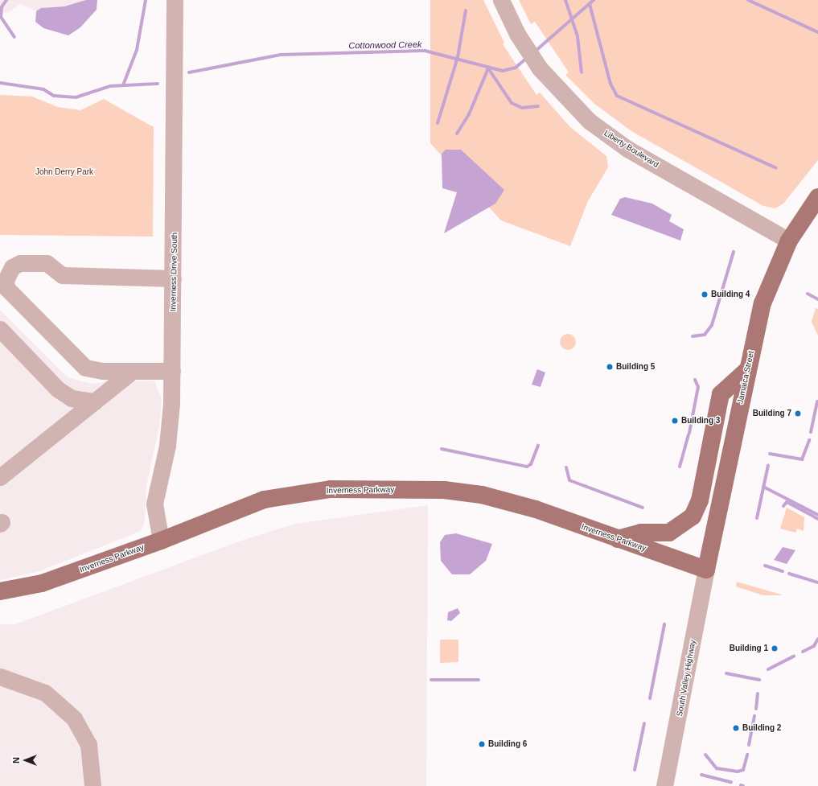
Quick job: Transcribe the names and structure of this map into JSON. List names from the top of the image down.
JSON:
{
  "streets": {
    "main road": ["Jamaica Street", "Inverness Parkway"],
    "street": ["Liberty Boulevard", "Inverness Drive South", "South Valley Highway"]
  },
  "crossings": [
    ["Liberty Boulevard", "Jamaica Street"],
    ["Inverness Drive South", "Inverness Parkway"],
    ["Jamaica Street", "Inverness Parkway"],
    ["Jamaica Street", "South Valley Highway"],
    ["Inverness Parkway", "South Valley Highway"]
  ],
  "water": ["Cottonwood Creek"],
  "parks": ["John Derry Park"],
  "places": [
    "Building 4",
    "Building 5",
    "Building 7",
    "Building 3",
    "Building 1",
    "Building 2",
    "Building 6"
  ],
  "north": "left"
}
